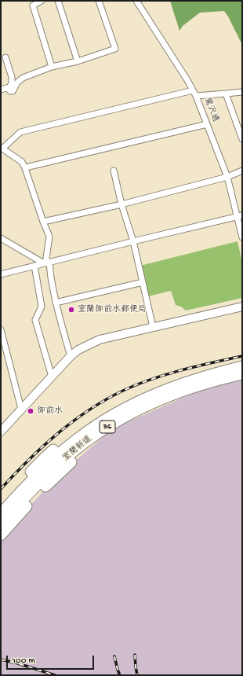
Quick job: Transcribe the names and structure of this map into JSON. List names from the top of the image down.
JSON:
{
  "streets": {
    "highway": ["36", "室蘭新道"],
    "street": ["鶯沢通"]
  },
  "places": ["室蘭御前水郵便局", "御前水"],
  "scale_bar": "100 m"
}
